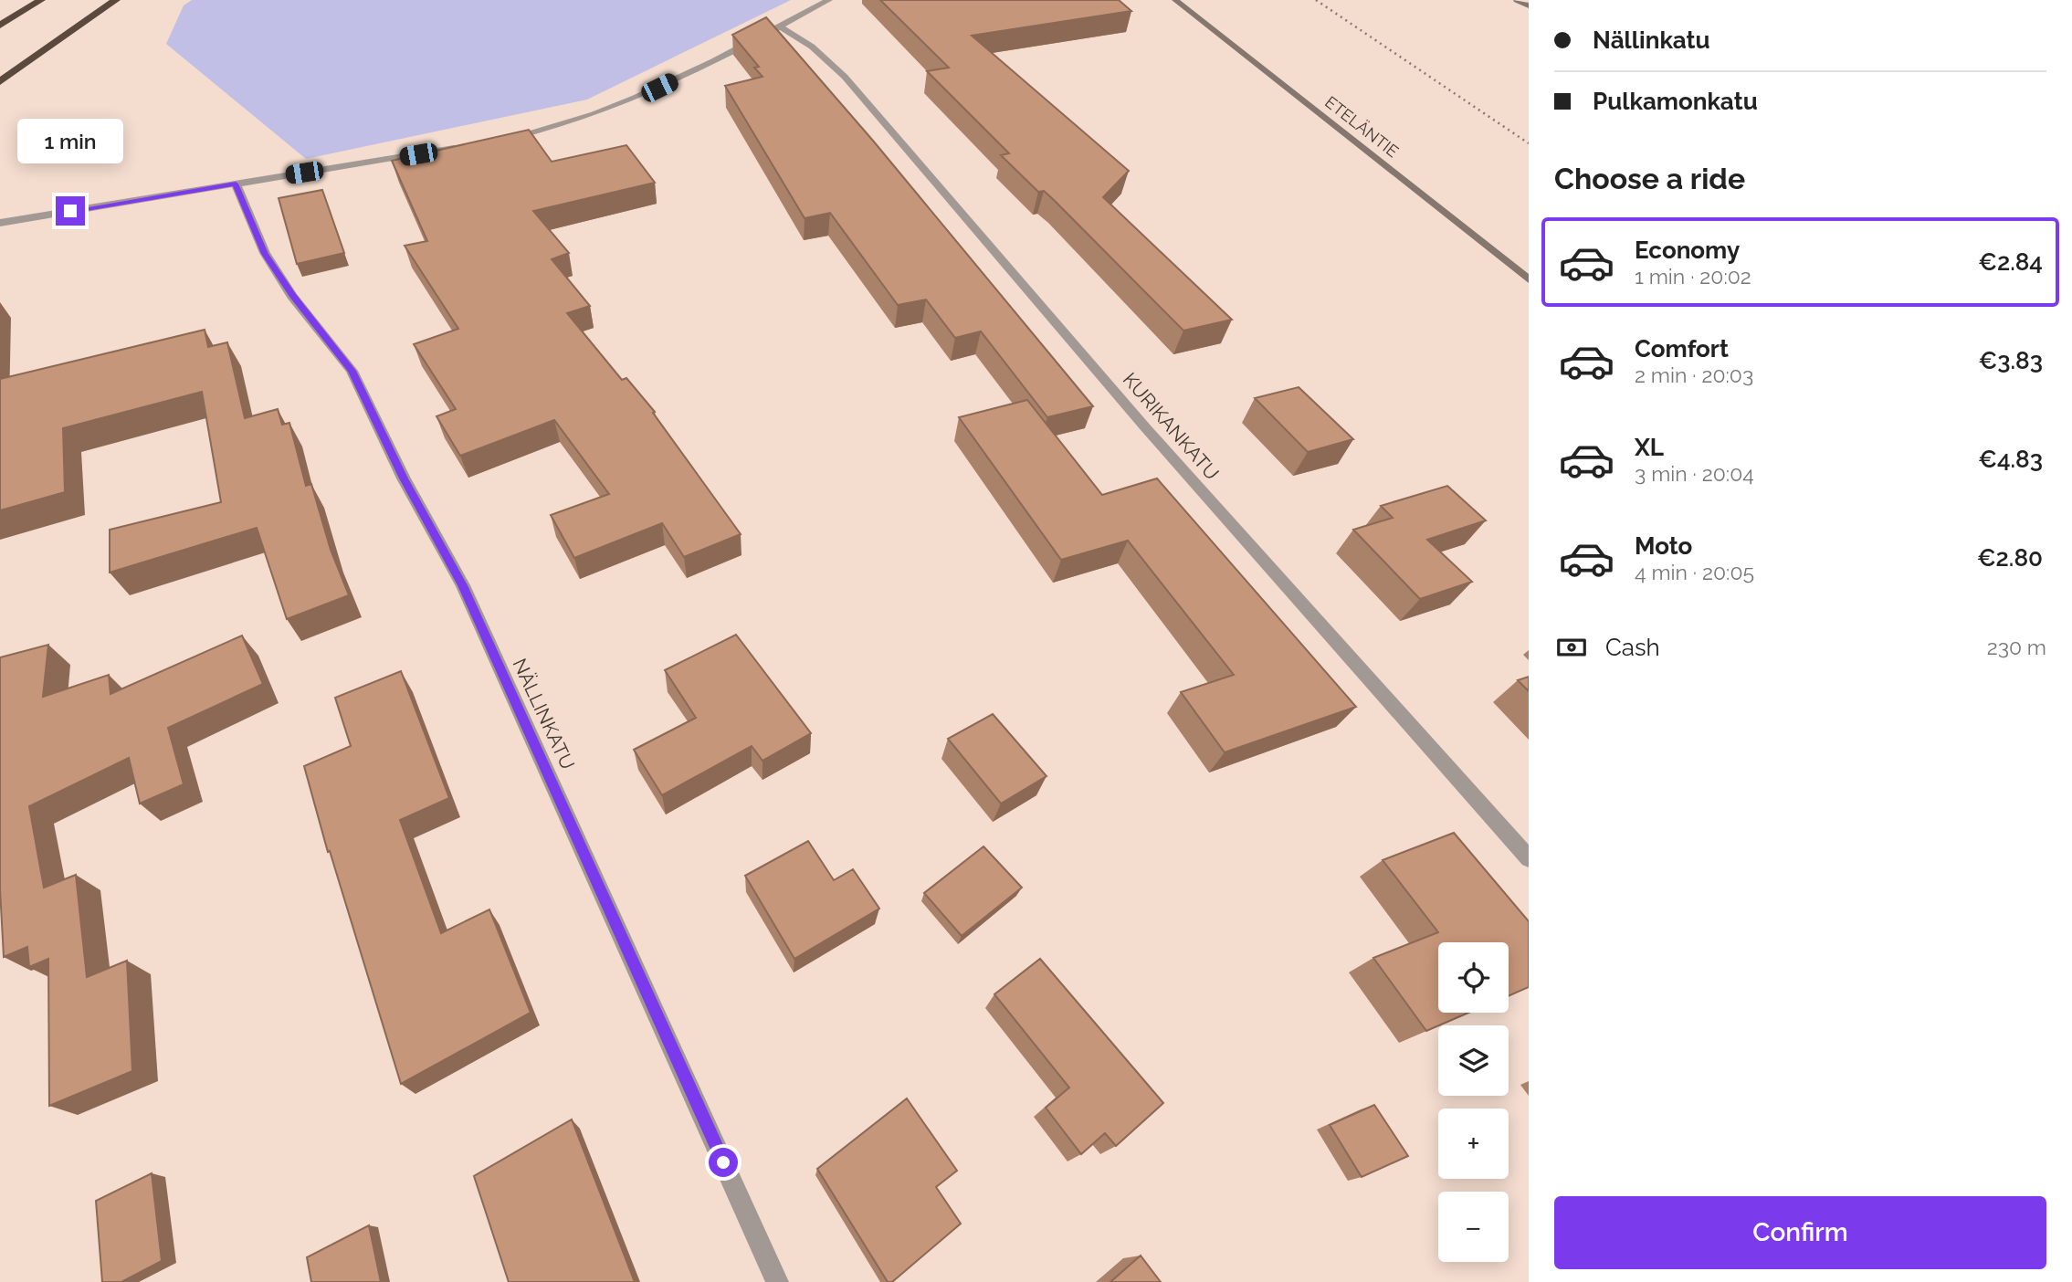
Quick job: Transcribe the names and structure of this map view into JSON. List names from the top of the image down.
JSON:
{
  "streets": {
    "main road": ["ETELÄNTIE"],
    "street": ["KURIKANKATU", "NÄLLINKATU"]
  },
  "page": {
    "banner": ["Nällinkatu", "Pulkamonkatu"],
    "bubble": "1 min",
    "heading": "Choose a ride",
    "list": [
      {
        "name": "Economy",
        "note": "1 min · 20:02",
        "value": "€2.84"
      },
      {
        "name": "Comfort",
        "note": "2 min · 20:03",
        "value": "€3.83"
      },
      {
        "name": "XL",
        "note": "3 min · 20:04",
        "value": "€4.83"
      },
      {
        "name": "Moto",
        "note": "4 min · 20:05",
        "value": "€2.80"
      }
    ],
    "pay": ["Cash", "230 m"],
    "map_buttons": ["+", "−"],
    "buttons": "Confirm"
  }
}
